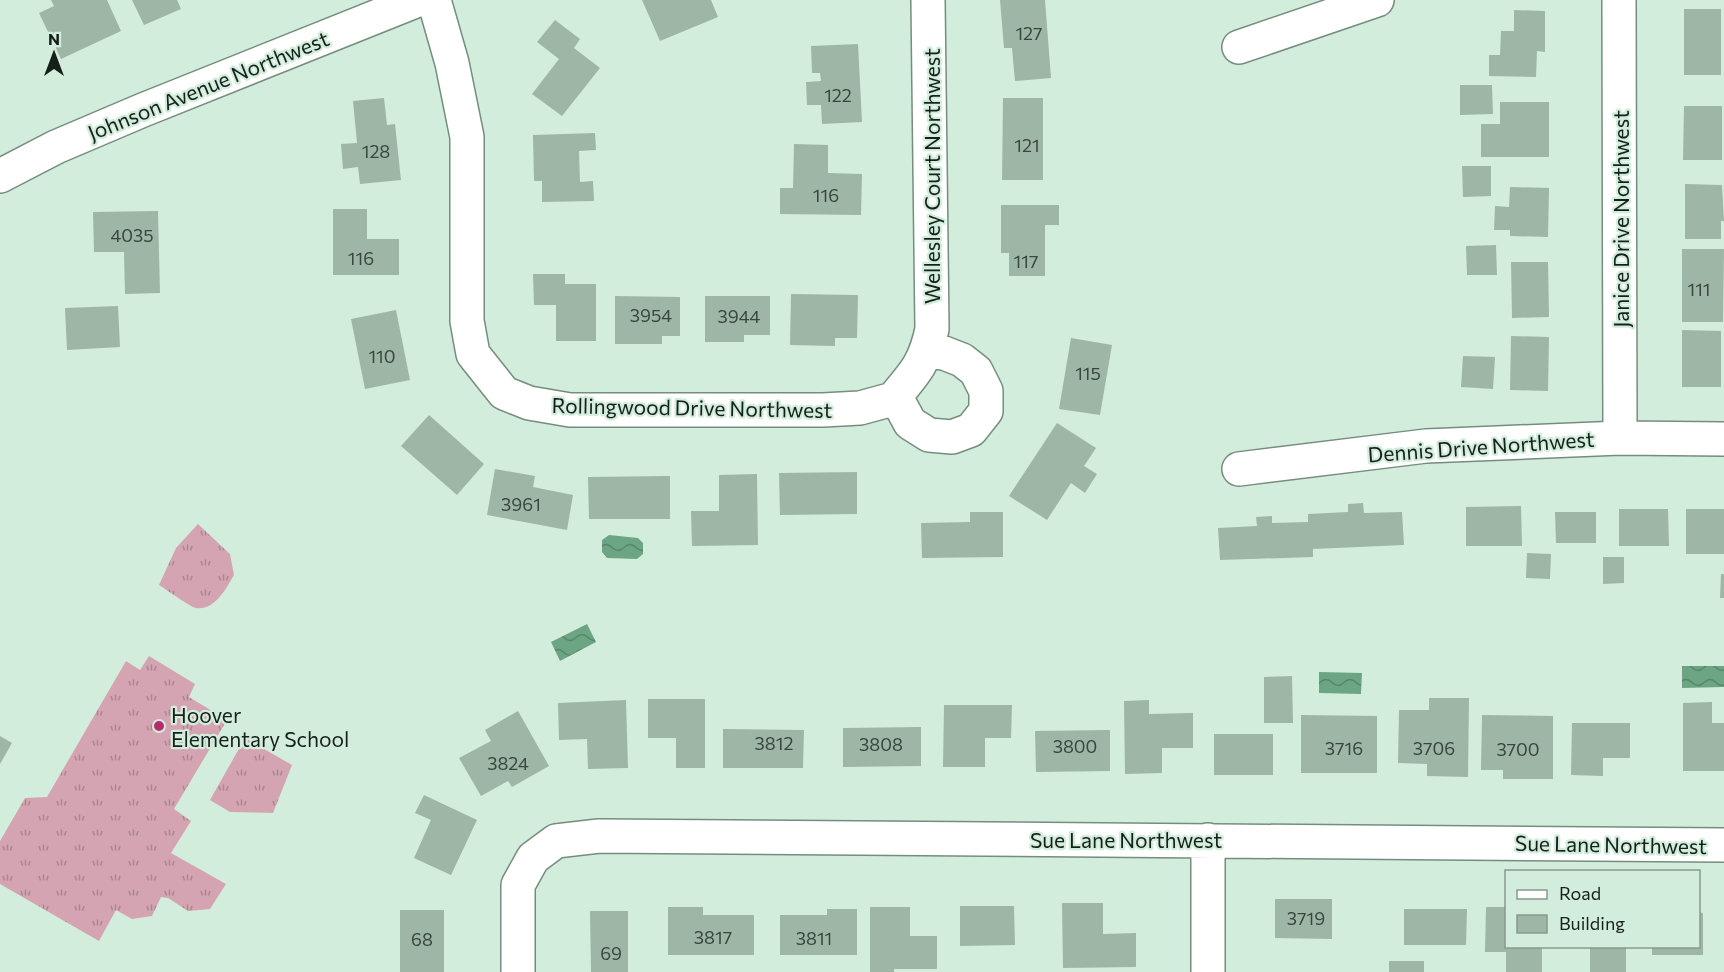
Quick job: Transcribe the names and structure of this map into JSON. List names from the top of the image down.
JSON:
{
  "streets": {
    "street": [
      "Johnson Avenue Northwest",
      "Wellesley Court Northwest",
      "Janice Drive Northwest",
      "Rollingwood Drive Northwest",
      "Dennis Drive Northwest",
      "Sue Lane Northwest"
    ]
  },
  "crossings": [
    ["Wellesley Court Northwest", "Rollingwood Drive Northwest"],
    ["Janice Drive Northwest", "Dennis Drive Northwest"]
  ],
  "places": ["Hoover Elementary School"],
  "house_numbers": [
    "127",
    "122",
    "121",
    "128",
    "116",
    "4035",
    "116",
    "117",
    "111",
    "3954",
    "3944",
    "110",
    "115",
    "3961",
    "3812",
    "3808",
    "3800",
    "3716",
    "3706",
    "3700",
    "3824",
    "3719",
    "3817",
    "3811",
    "68",
    "69"
  ],
  "legend": ["Road", "Building"],
  "north": "top"
}
